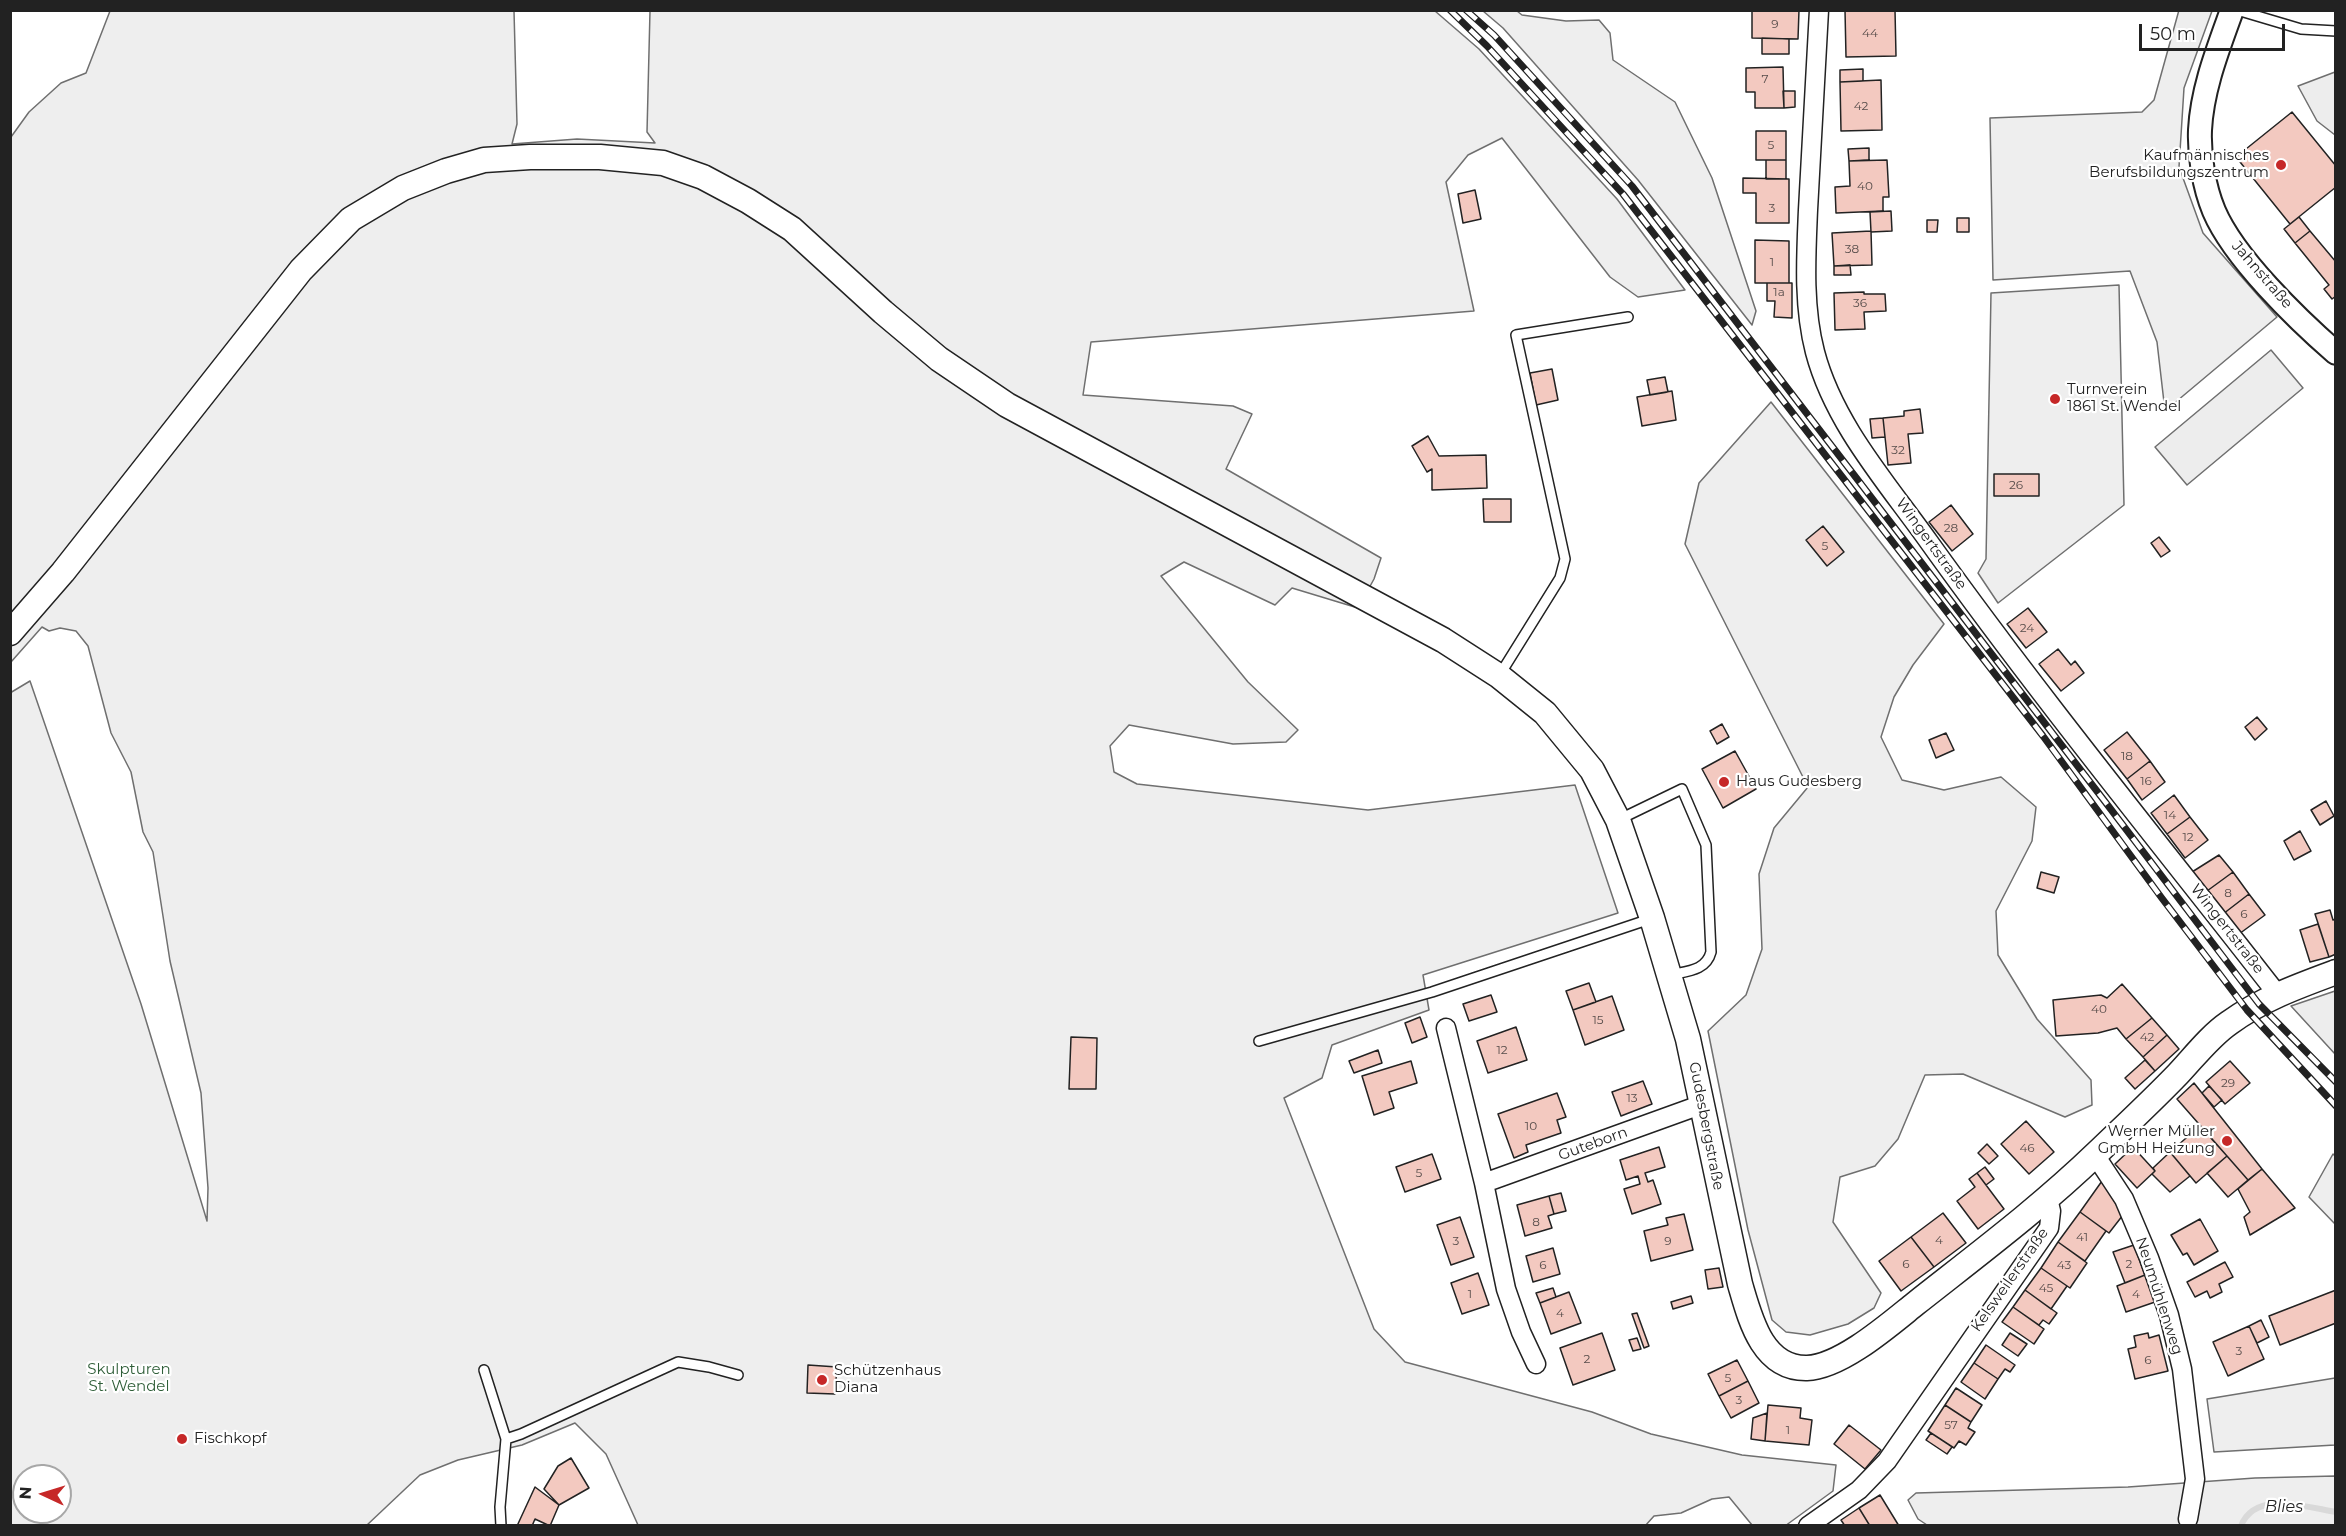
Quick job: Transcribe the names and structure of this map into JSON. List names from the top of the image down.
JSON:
{
  "streets": {
    "main road": ["Gudesbergstraße"],
    "street": [
      "Jahnstraße",
      "Wingertstraße",
      "Guteborn",
      "Kelsweilerstraße",
      "Neumühlenweg"
    ]
  },
  "crossings": [
    ["Gudesbergstraße", "Guteborn"],
    ["Gudesbergstraße", "Kelsweilerstraße"]
  ],
  "water": ["Blies"],
  "parks": ["Skulpturen St. Wendel"],
  "places": [
    "Kaufmännisches Berufsbildungszentrum",
    "Turnverein 1861 St. Wendel",
    "Haus Gudesberg",
    "Werner Müller GmbH Heizung",
    "Schützenhaus Diana",
    "Fischkopf"
  ],
  "house_numbers": [
    "9",
    "44",
    "7",
    "42",
    "5",
    "40",
    "3",
    "38",
    "1",
    "1a",
    "36",
    "32",
    "26",
    "28",
    "5",
    "24",
    "18",
    "16",
    "14",
    "12",
    "8",
    "6",
    "40",
    "15",
    "42",
    "12",
    "29",
    "13",
    "10",
    "46",
    "5",
    "8",
    "41",
    "4",
    "3",
    "9",
    "6",
    "2",
    "6",
    "43",
    "45",
    "1",
    "4",
    "4",
    "3",
    "2",
    "6",
    "5",
    "3",
    "57",
    "1"
  ],
  "scale_bar": "50 m",
  "north": "left"
}
